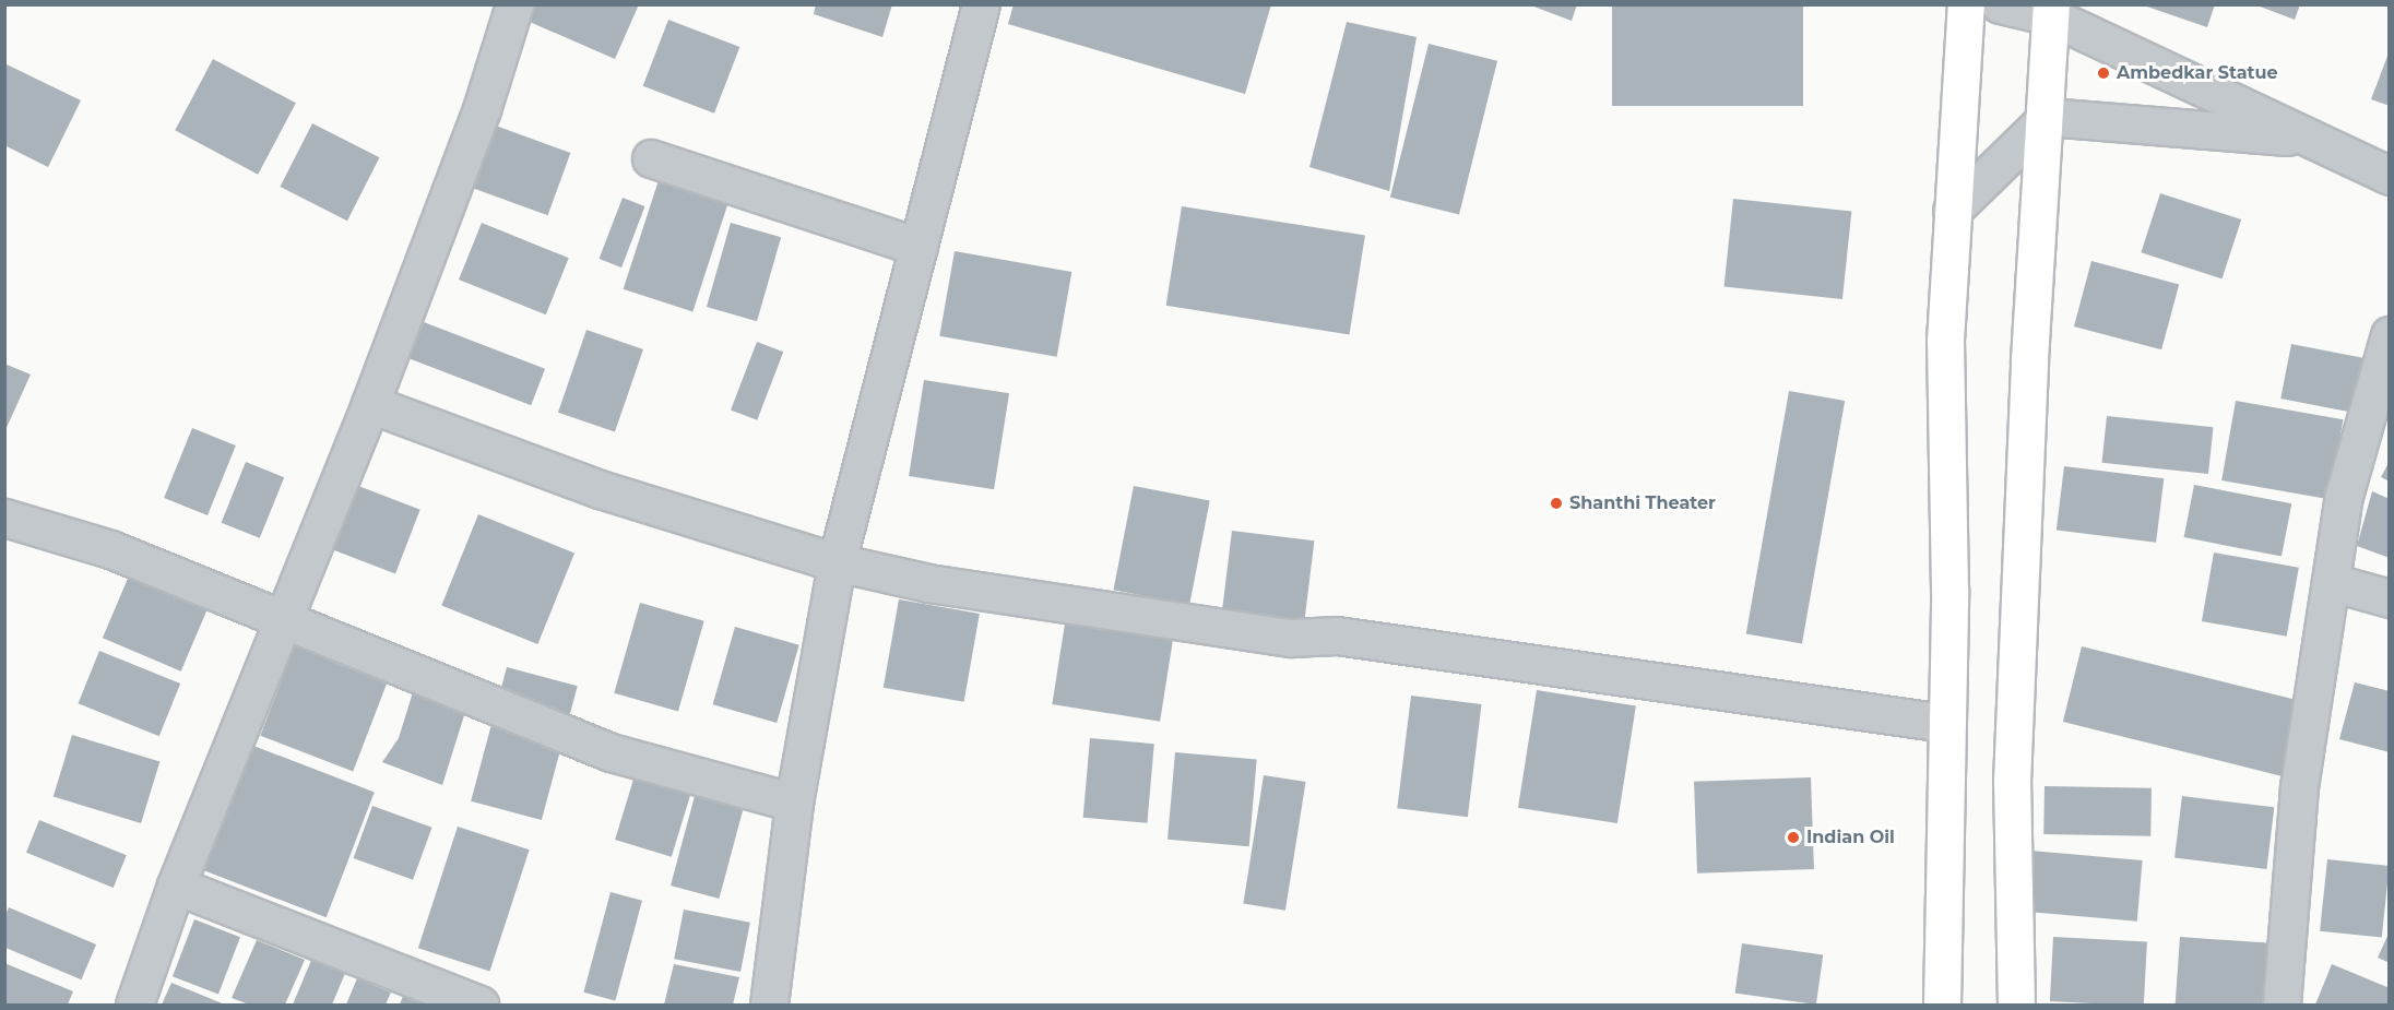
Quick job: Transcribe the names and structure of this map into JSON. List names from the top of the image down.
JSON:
{
  "places": ["Ambedkar Statue", "Shanthi Theater", "Indian Oil"]
}
